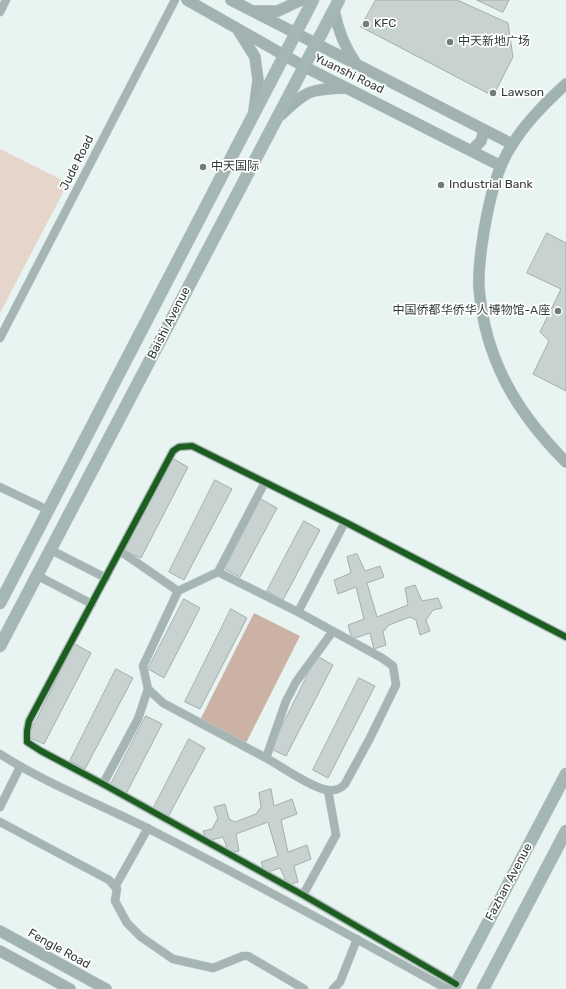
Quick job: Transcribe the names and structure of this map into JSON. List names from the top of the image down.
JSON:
{
  "streets": {
    "main road": [
      "Yuanshi Road",
      "Baishi Avenue",
      "Fazhan Avenue",
      "Fengle Road"
    ],
    "street": ["Jude Road"]
  },
  "crossings": [
    ["Yuanshi Road", "Baishi Avenue"]
  ],
  "places": [
    "KFC",
    "中天新地广场",
    "Lawson",
    "中天国际",
    "Industrial Bank",
    "中国侨都华侨华人博物馆-A座"
  ]
}
